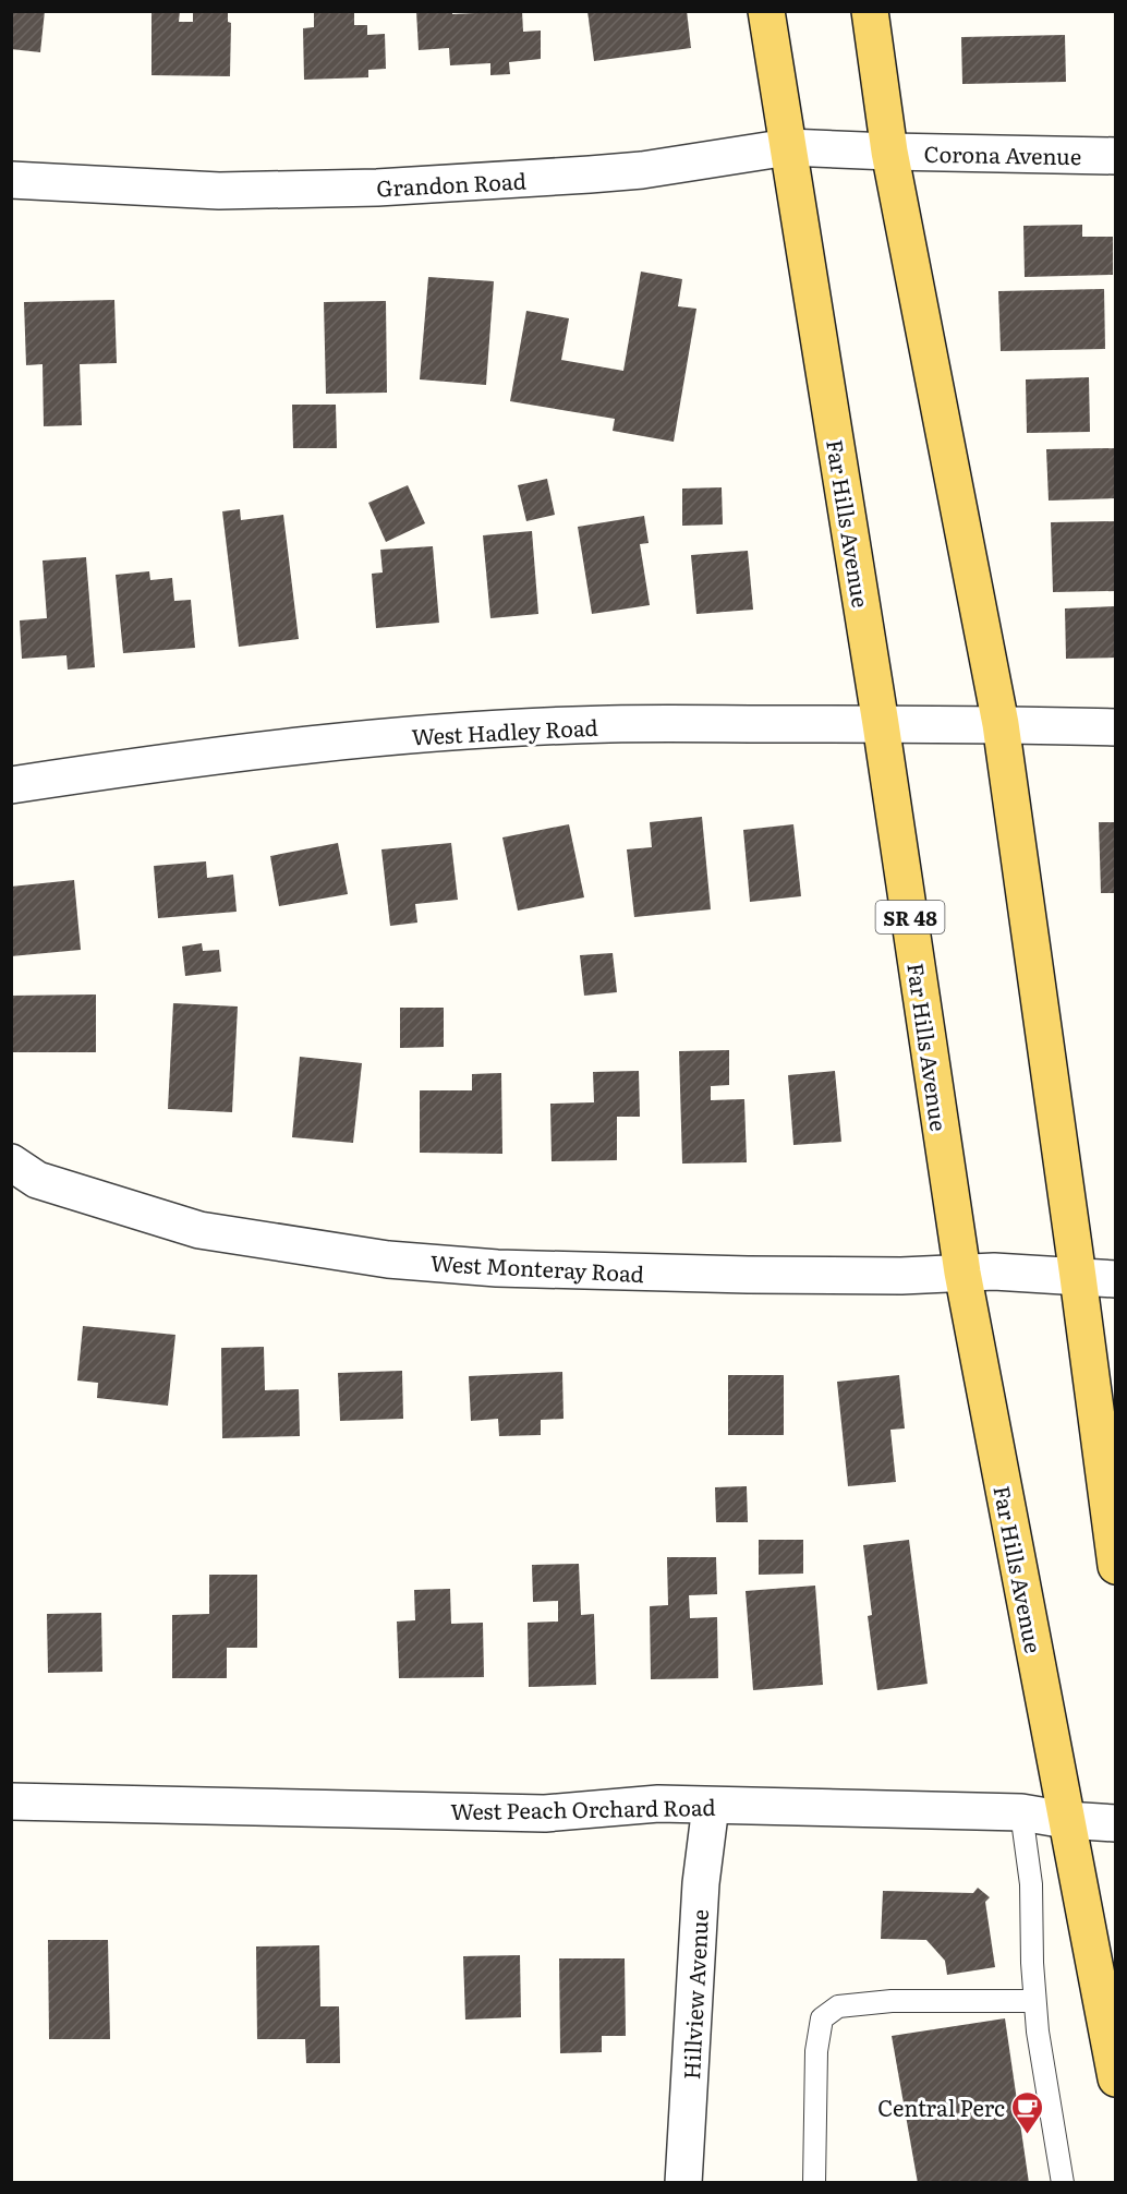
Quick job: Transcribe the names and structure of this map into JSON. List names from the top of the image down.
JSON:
{
  "streets": {
    "main road": ["Far Hills Avenue", "SR 48"],
    "street": [
      "Corona Avenue",
      "Grandon Road",
      "West Hadley Road",
      "West Monteray Road",
      "West Peach Orchard Road",
      "Hillview Avenue"
    ]
  },
  "crossings": [
    ["Corona Avenue", "Grandon Road"],
    ["Grandon Road", "Far Hills Avenue"],
    ["Far Hills Avenue", "West Hadley Road"],
    ["Far Hills Avenue", "West Monteray Road"],
    ["Far Hills Avenue", "West Peach Orchard Road"],
    ["West Peach Orchard Road", "Hillview Avenue"]
  ],
  "places": {
    "cafe": ["Central Perc"]
  }
}
